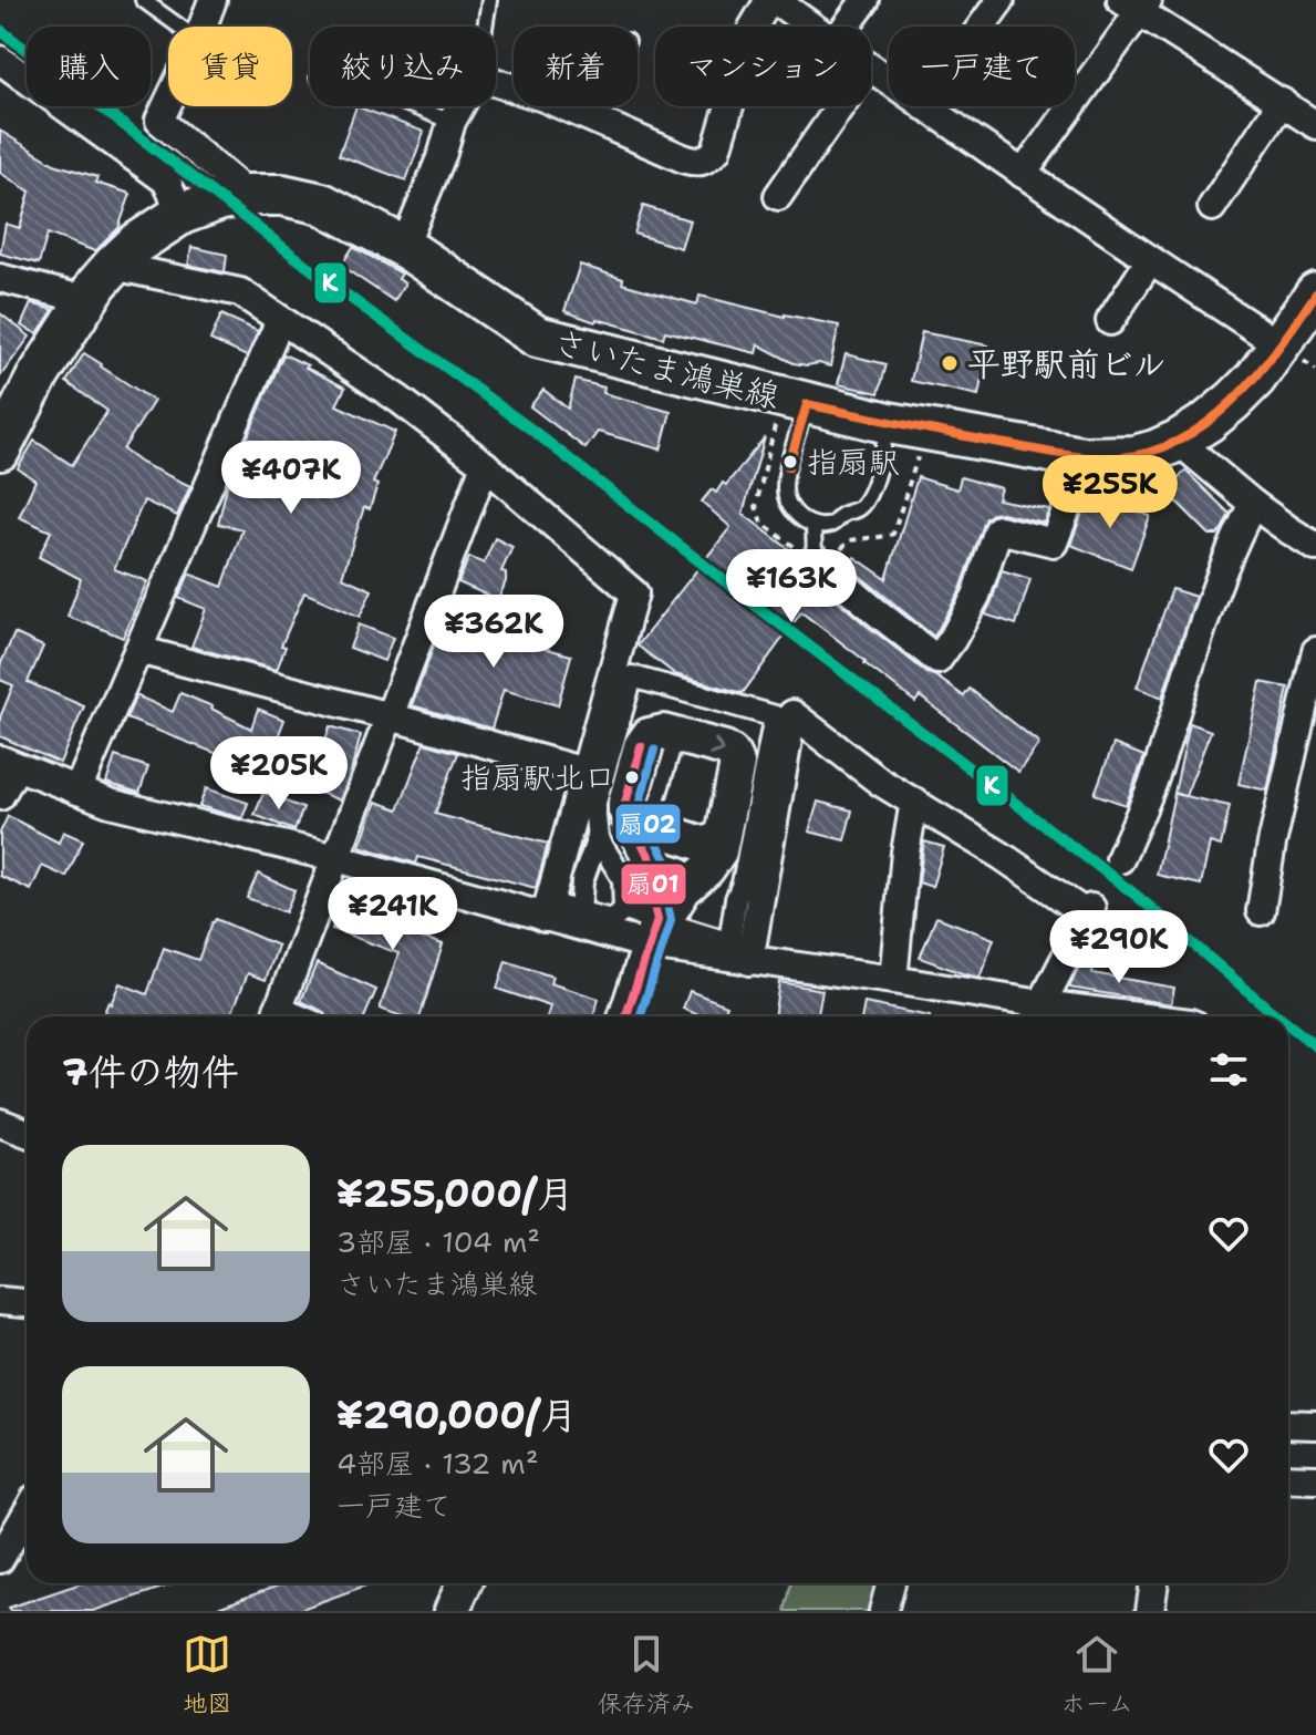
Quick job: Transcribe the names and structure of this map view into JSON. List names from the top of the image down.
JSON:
{
  "streets": {
    "main road": ["さいたま鴻巣線"]
  },
  "places": ["平野駅前ビル", "指扇駅", "指扇駅北口"],
  "lines": ["transit line K", "transit line 扇01", "transit line 扇02"],
  "page": {
    "chip": [
      "購入",
      "賃貸",
      "絞り込み",
      "新着",
      "マンション",
      "一戸建て"
    ],
    "price": [
      "¥407K",
      "¥255K",
      "¥163K",
      "¥362K",
      "¥205K",
      "¥241K",
      "¥290K"
    ],
    "heading": "7件の物件",
    "list": [
      {
        "name": "¥255,000/月",
        "note": "3部屋 · 104 m² · さいたま鴻巣線"
      },
      {
        "name": "¥290,000/月",
        "note": "4部屋 · 132 m² · 一戸建て"
      }
    ],
    "tabs": ["地図", "保存済み", "ホーム"]
  }
}
